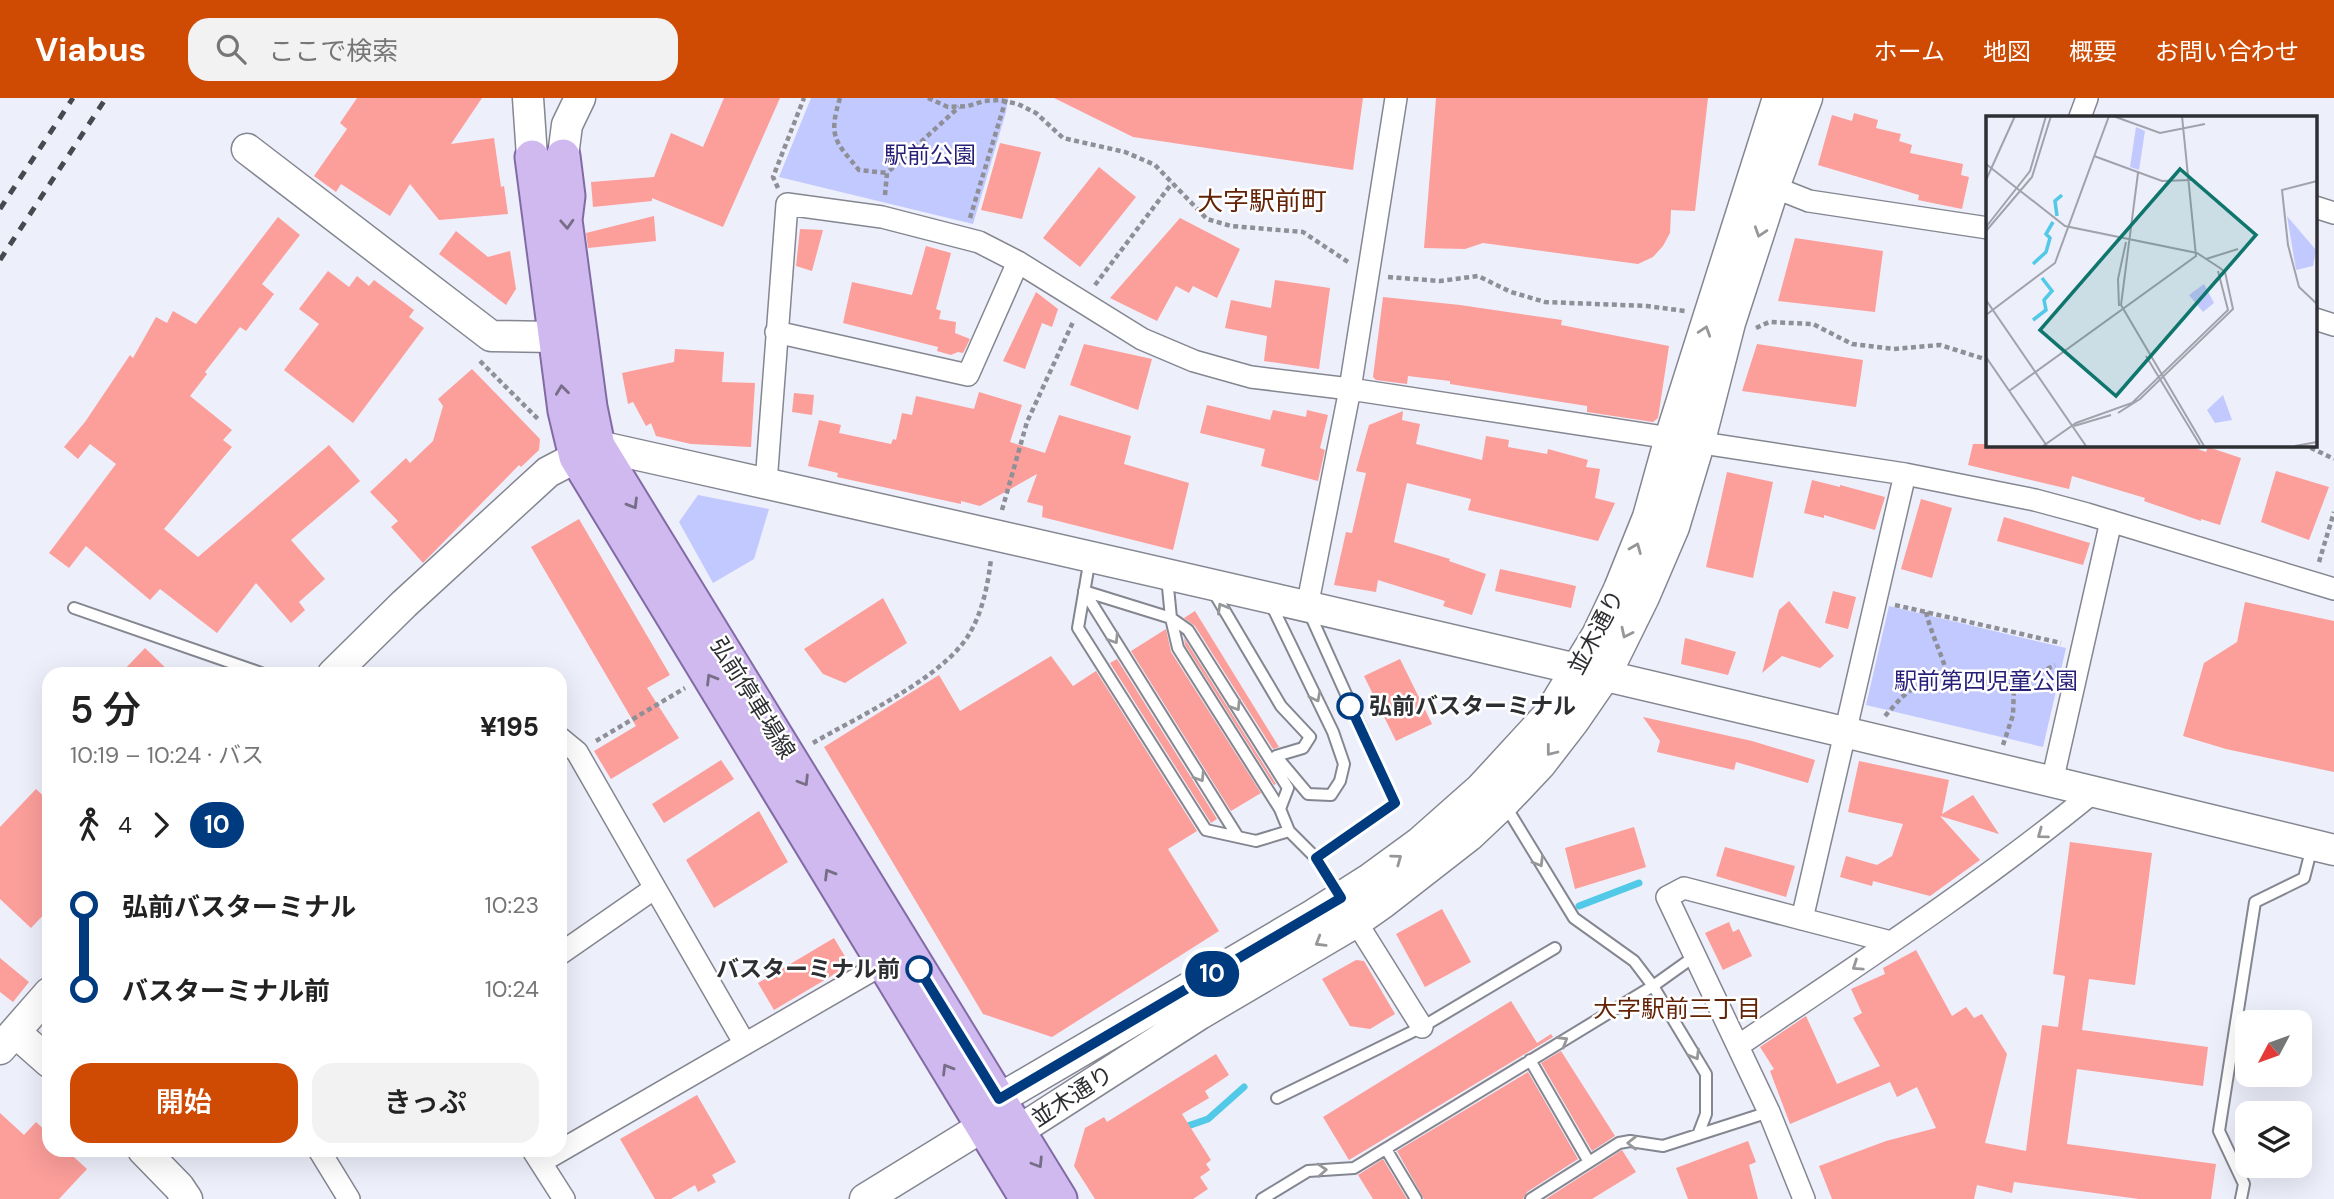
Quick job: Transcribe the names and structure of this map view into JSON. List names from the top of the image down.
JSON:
{
  "streets": {
    "main road": ["弘前停車場線"],
    "street": ["並木通り"]
  },
  "crossings": [
    ["並木通り", "弘前停車場線"]
  ],
  "districts": ["大字駅前町", "大字駅前三丁目"],
  "parks": ["駅前公園", "駅前第四児童公園"],
  "places": ["弘前バスターミナル", "バスターミナル前"],
  "lines": ["bus line 10"],
  "north": "bottom left",
  "page": {
    "header": "Viabus",
    "search": "ここで検索",
    "nav": [
      "ホーム",
      "地図",
      "概要",
      "お問い合わせ"
    ],
    "on_map": "10",
    "heading": ["5 分", "10:19 – 10:24 · バス", "¥195"],
    "legs": ["4", "10"],
    "list": [
      {
        "name": "弘前バスターミナル",
        "value": "10:23"
      },
      {
        "name": "バスターミナル前",
        "value": "10:24"
      }
    ],
    "buttons": ["開始", "きっぷ"]
  }
}
